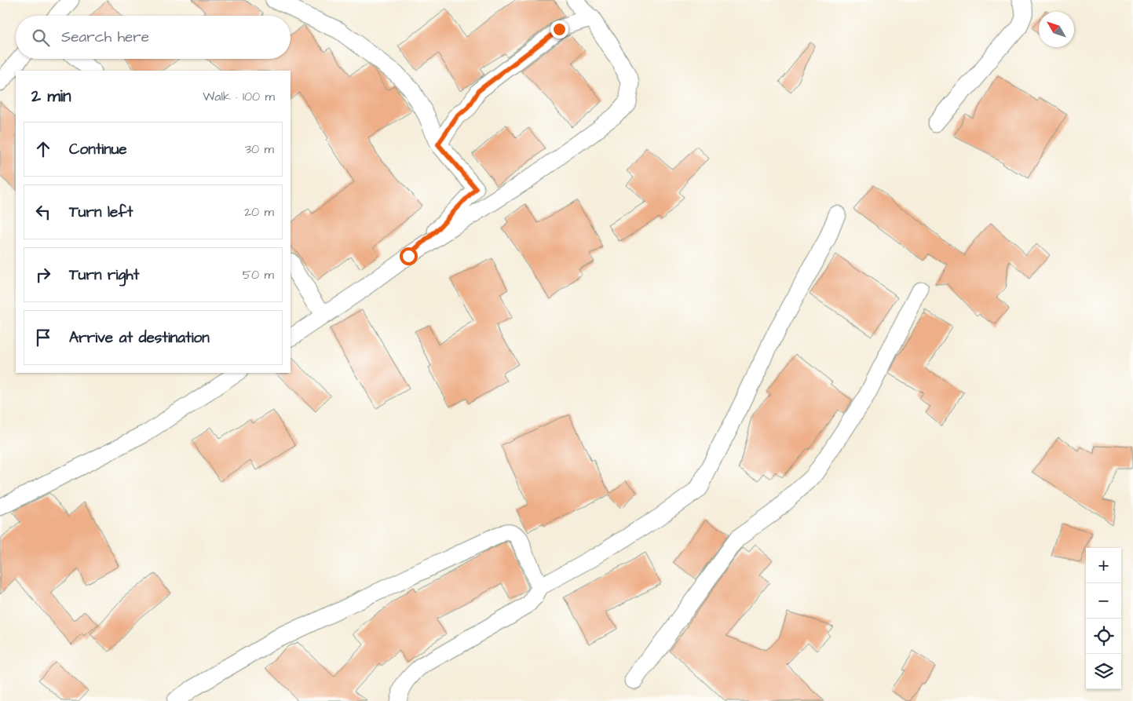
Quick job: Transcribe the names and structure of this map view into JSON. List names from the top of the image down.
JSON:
{
  "north": "top left",
  "page": {
    "search": "Search here",
    "heading": ["2 min", "Walk · 100 m"],
    "list": [
      ["Continue", "30 m"],
      ["Turn left", "20 m"],
      ["Turn right", "50 m"],
      "Arrive at destination"
    ],
    "map_buttons": ["+", "−"]
  }
}
